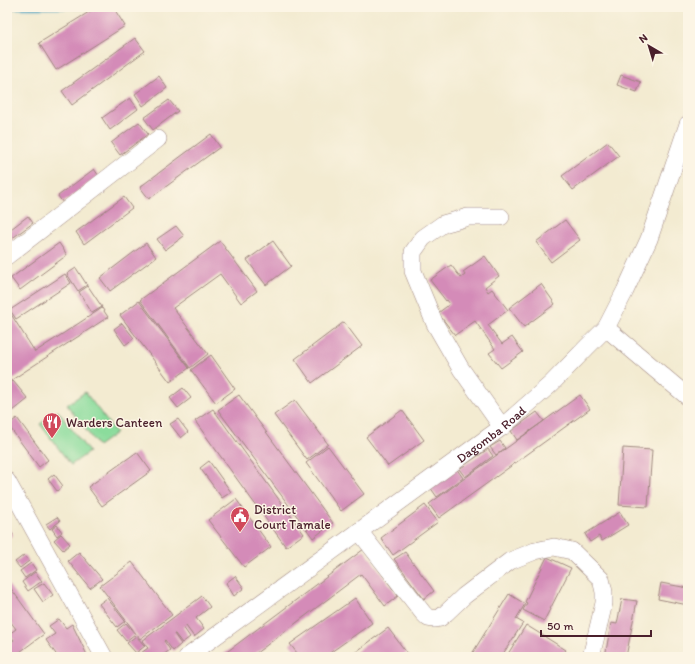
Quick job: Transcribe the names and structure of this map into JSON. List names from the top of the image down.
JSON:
{
  "streets": {
    "street": ["Dagomba Road"]
  },
  "places": {
    "restaurant": ["Warders Canteen"],
    "public building": ["District Court Tamale"]
  },
  "scale_bar": "50 m",
  "north": "top left"
}
